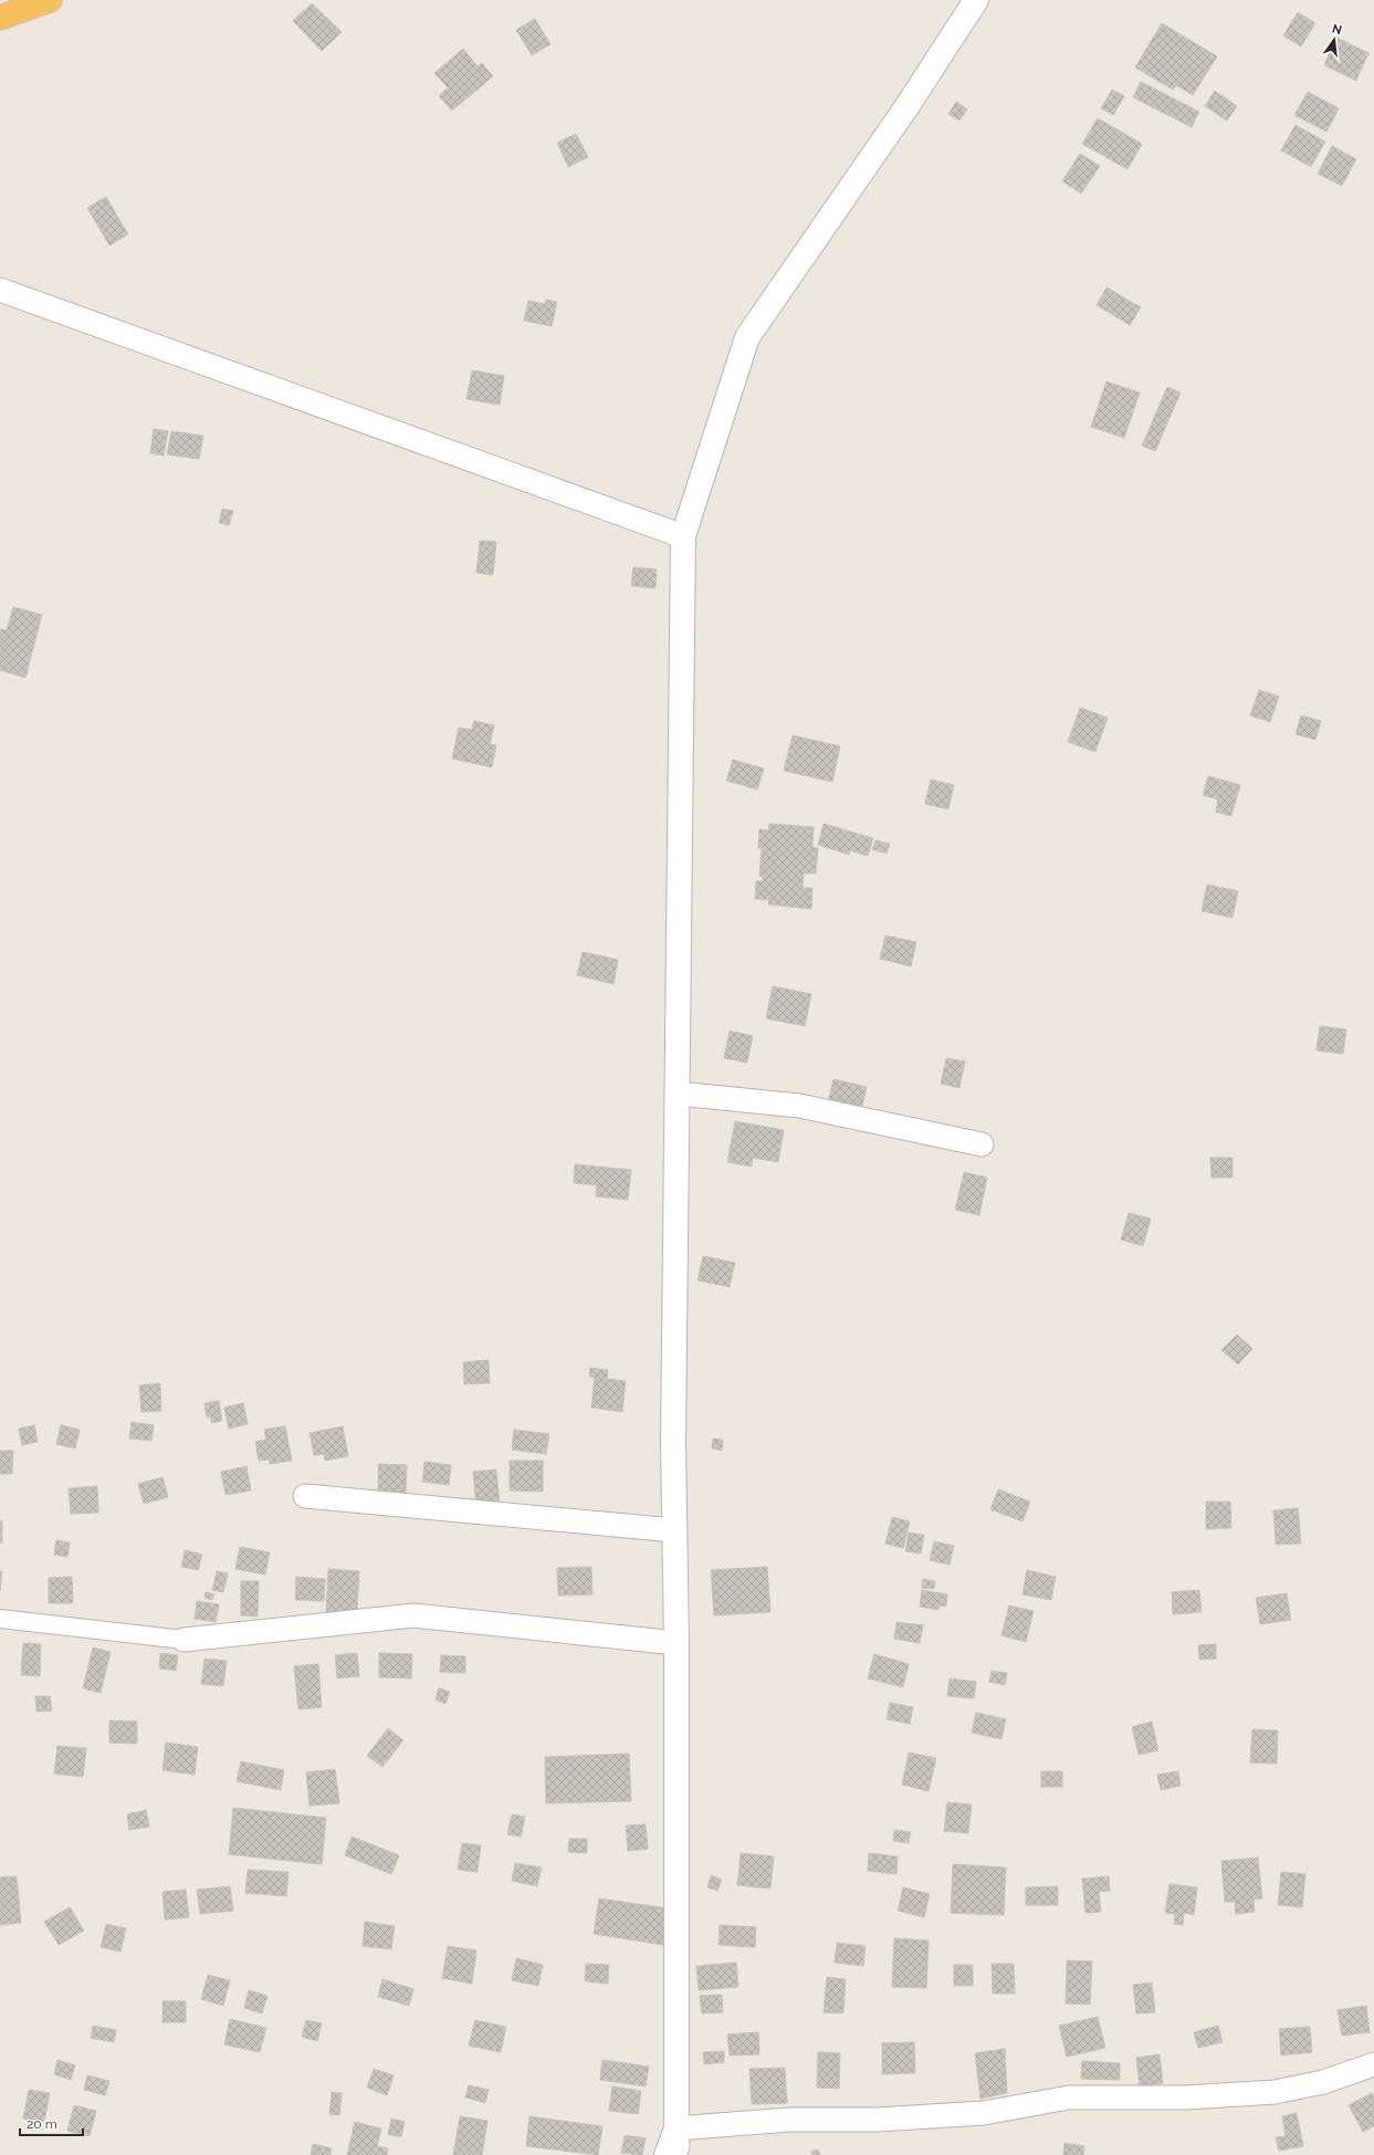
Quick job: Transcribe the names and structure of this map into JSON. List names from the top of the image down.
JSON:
{
  "scale_bar": "20 m",
  "north": "top"
}
